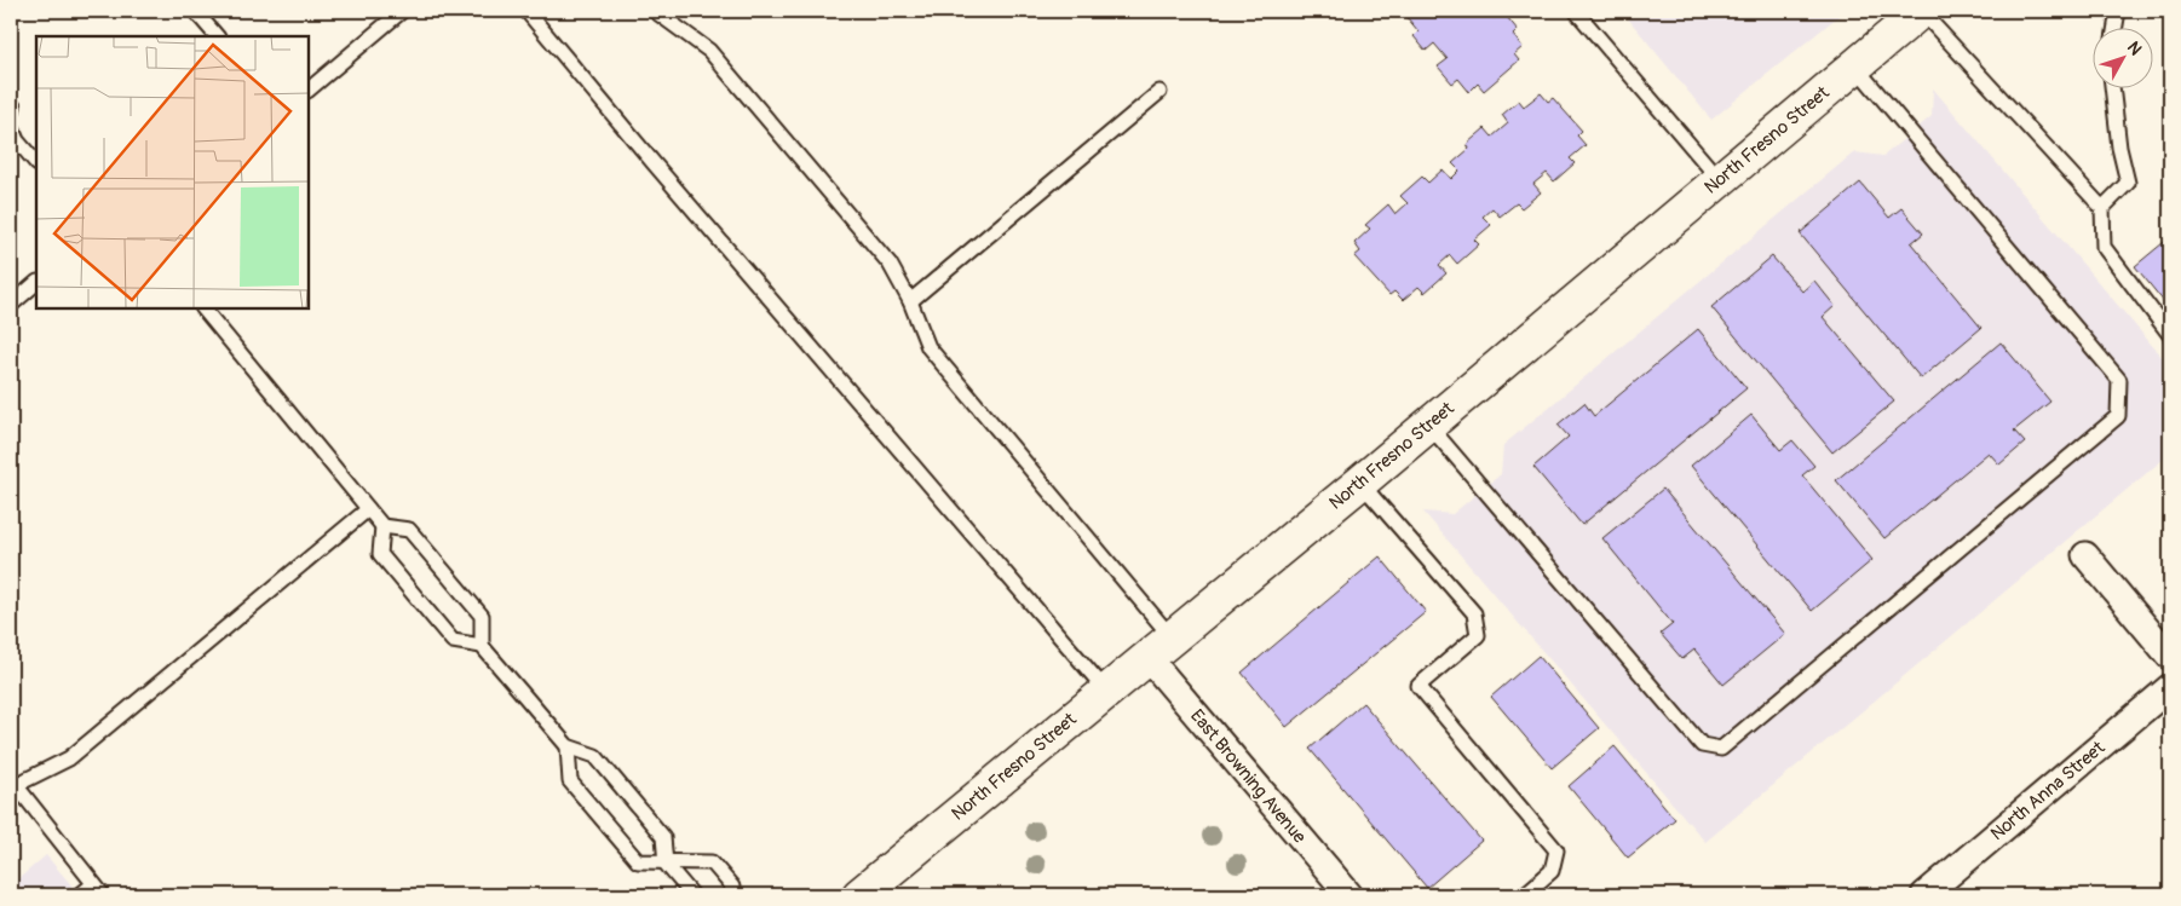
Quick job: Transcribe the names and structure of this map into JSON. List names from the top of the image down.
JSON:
{
  "streets": {
    "main road": ["North Fresno Street"],
    "street": ["East Browning Avenue", "North Anna Street"]
  },
  "crossings": [
    ["North Fresno Street", "East Browning Avenue"]
  ],
  "north": "top right"
}
